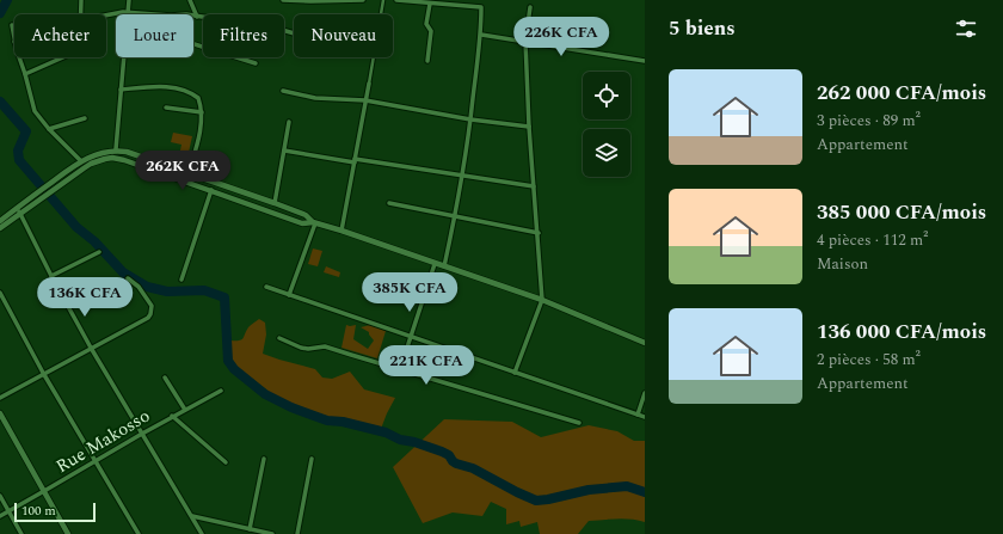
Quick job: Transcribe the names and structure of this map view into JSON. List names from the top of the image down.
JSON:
{
  "streets": {
    "street": ["Rue Makosso"]
  },
  "scale_bar": "100 m",
  "page": {
    "heading": "5 biens",
    "chip": [
      "Acheter",
      "Louer",
      "Filtres",
      "Nouveau"
    ],
    "price": [
      "226K CFA",
      "262K CFA",
      "385K CFA",
      "136K CFA",
      "221K CFA"
    ],
    "list": [
      {
        "name": "262 000 CFA/mois",
        "note": "3 pièces · 89 m² · Appartement"
      },
      {
        "name": "385 000 CFA/mois",
        "note": "4 pièces · 112 m² · Maison"
      },
      {
        "name": "136 000 CFA/mois",
        "note": "2 pièces · 58 m² · Appartement"
      }
    ],
    "scale": "100 m"
  }
}
